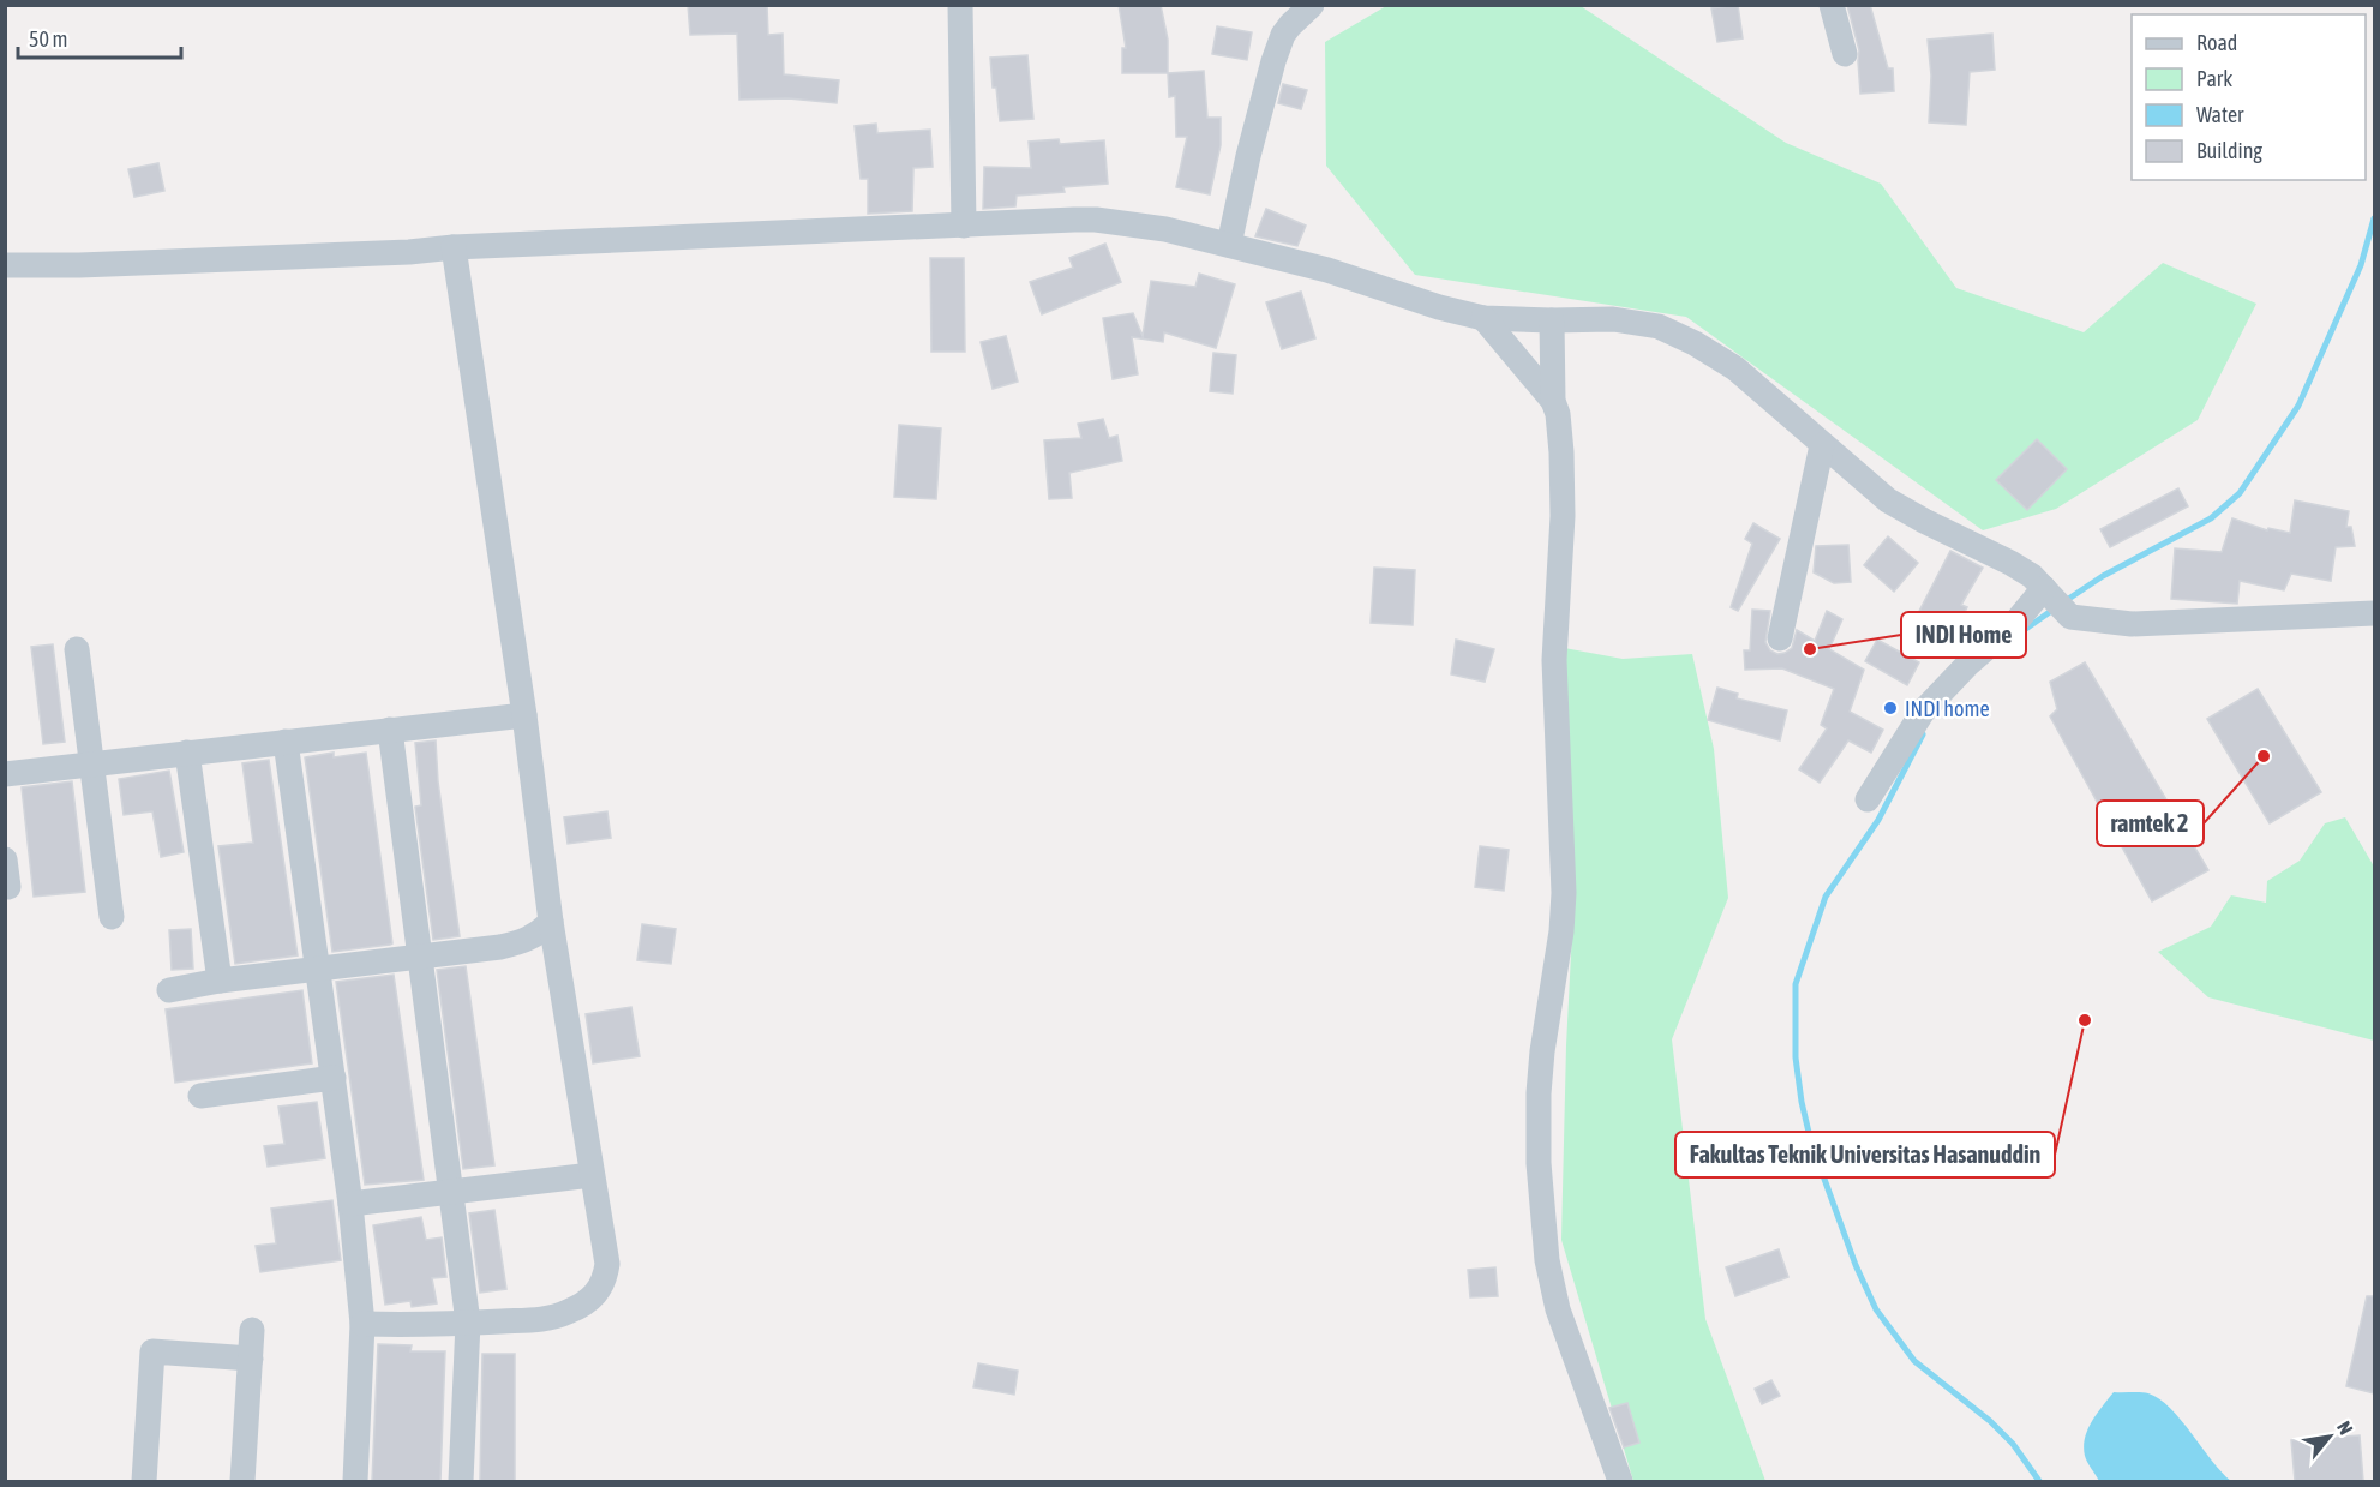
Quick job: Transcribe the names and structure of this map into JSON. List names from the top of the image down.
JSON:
{
  "places": [
    "INDI Home",
    "INDI home",
    "ramtek 2",
    "Fakultas Teknik Universitas Hasanuddin"
  ],
  "legend": [
    "Road",
    "Park",
    "Water",
    "Building"
  ],
  "scale_bar": "50 m",
  "north": "top right"
}
